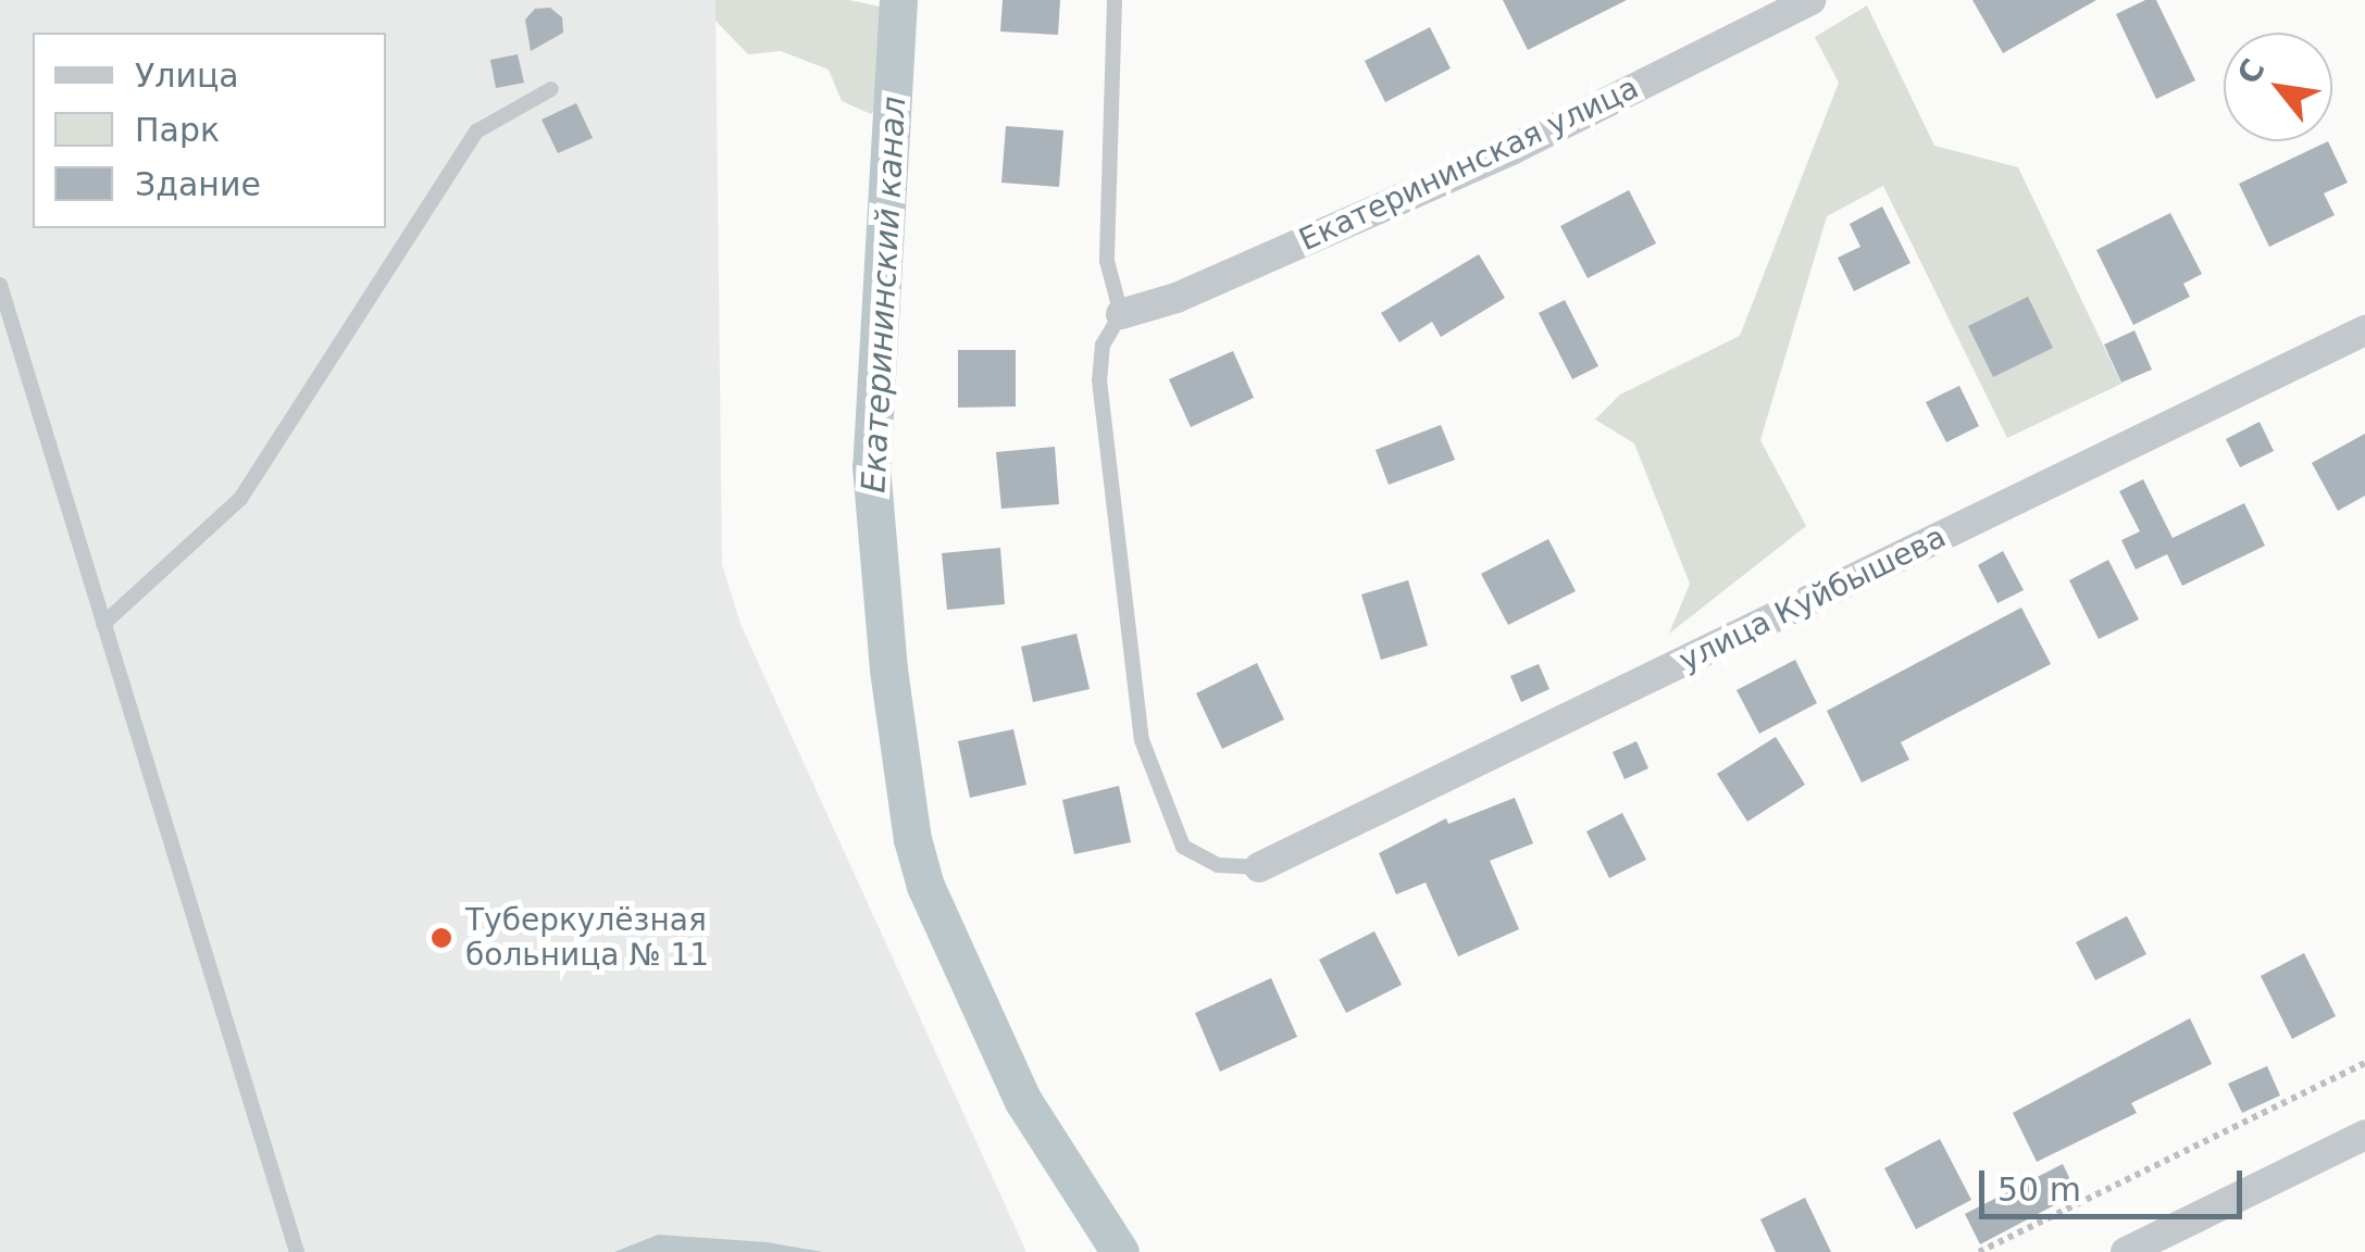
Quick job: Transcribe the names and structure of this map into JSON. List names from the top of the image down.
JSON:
{
  "streets": {
    "street": ["Екатерининская улица", "улица Куйбышева"]
  },
  "water": ["Екатерининский канал"],
  "places": ["Туберкулёзная больница № 11"],
  "legend": ["Улица", "Парк", "Здание"],
  "scale_bar": "50 m",
  "north": "top left"
}
